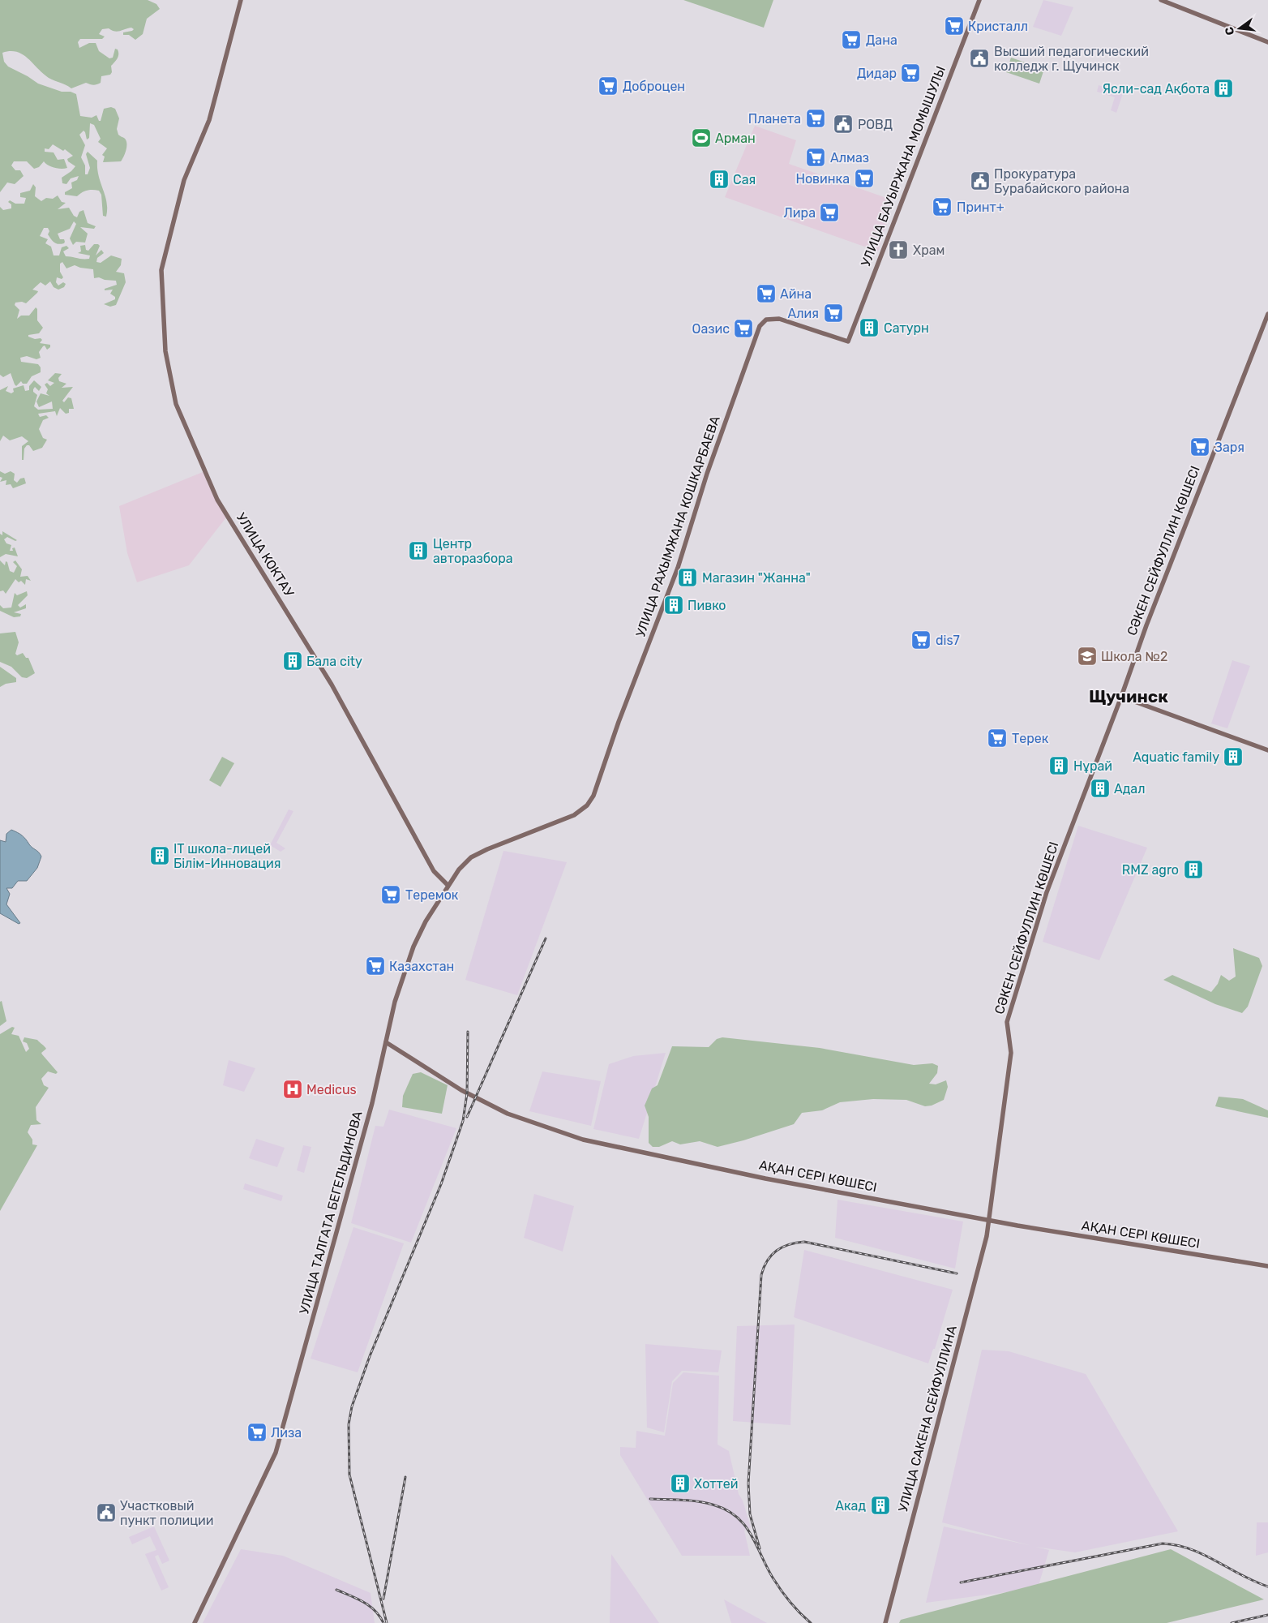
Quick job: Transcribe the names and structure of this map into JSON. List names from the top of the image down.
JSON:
{
  "streets": {
    "street": [
      "УЛИЦА БАУЫРЖАНА МОМЫШУЛЫ",
      "УЛИЦА РАХЫМЖАНА КОШКАРБАЕВА",
      "СӘКЕН СЕЙФУЛЛИН КӨШЕСІ",
      "УЛИЦА КОКТАУ",
      "АҚАН СЕРІ КӨШЕСІ",
      "УЛИЦА ТАЛГАТА БЕГЕЛЬДИНОВА",
      "УЛИЦА САКЕНА СЕЙФУЛЛИНА"
    ]
  },
  "crossings": [
    ["УЛИЦА БАУЫРЖАНА МОМЫШУЛЫ", "УЛИЦА РАХЫМЖАНА КОШКАРБАЕВА"],
    ["УЛИЦА РАХЫМЖАНА КОШКАРБАЕВА", "УЛИЦА ТАЛГАТА БЕГЕЛЬДИНОВА"],
    ["СӘКЕН СЕЙФУЛЛИН КӨШЕСІ", "АҚАН СЕРІ КӨШЕСІ"],
    ["СӘКЕН СЕЙФУЛЛИН КӨШЕСІ", "УЛИЦА САКЕНА СЕЙФУЛЛИНА"],
    ["УЛИЦА КОКТАУ", "УЛИЦА ТАЛГАТА БЕГЕЛЬДИНОВА"],
    ["АҚАН СЕРІ КӨШЕСІ", "УЛИЦА ТАЛГАТА БЕГЕЛЬДИНОВА"],
    ["АҚАН СЕРІ КӨШЕСІ", "УЛИЦА САКЕНА СЕЙФУЛЛИНА"]
  ],
  "districts": ["Щучинск"],
  "places": {
    "supermarket": [
      "Кристалл",
      "Дана",
      "Дидар",
      "Доброцен",
      "Планета",
      "Алмаз",
      "Новинка",
      "Принт+",
      "Лира",
      "Айна",
      "Алия",
      "Оазис",
      "Заря",
      "dis7",
      "Терек",
      "Теремок",
      "Казахстан",
      "Лиза"
    ],
    "public building": [
      "Высший педагогический колледж г. Щучинск",
      "РОВД",
      "Прокуратура Бурабайского района",
      "Участковый пункт полиции"
    ],
    "building": [
      "Ясли-сад Ақбота",
      "Сая",
      "Сатурн",
      "Центр авторазбора",
      "Магазин \"Жанна\"",
      "Пивко",
      "Бала city",
      "Aquatic family",
      "Нұрай",
      "Адал",
      "IT школа-лицей Білім-Инновация",
      "RMZ agro",
      "Хоттей",
      "Акад"
    ],
    "sports": ["Арман"],
    "church": ["Храм"],
    "school or university": ["Школа №2"],
    "hospital": ["Medicus"]
  },
  "north": "left"
}
